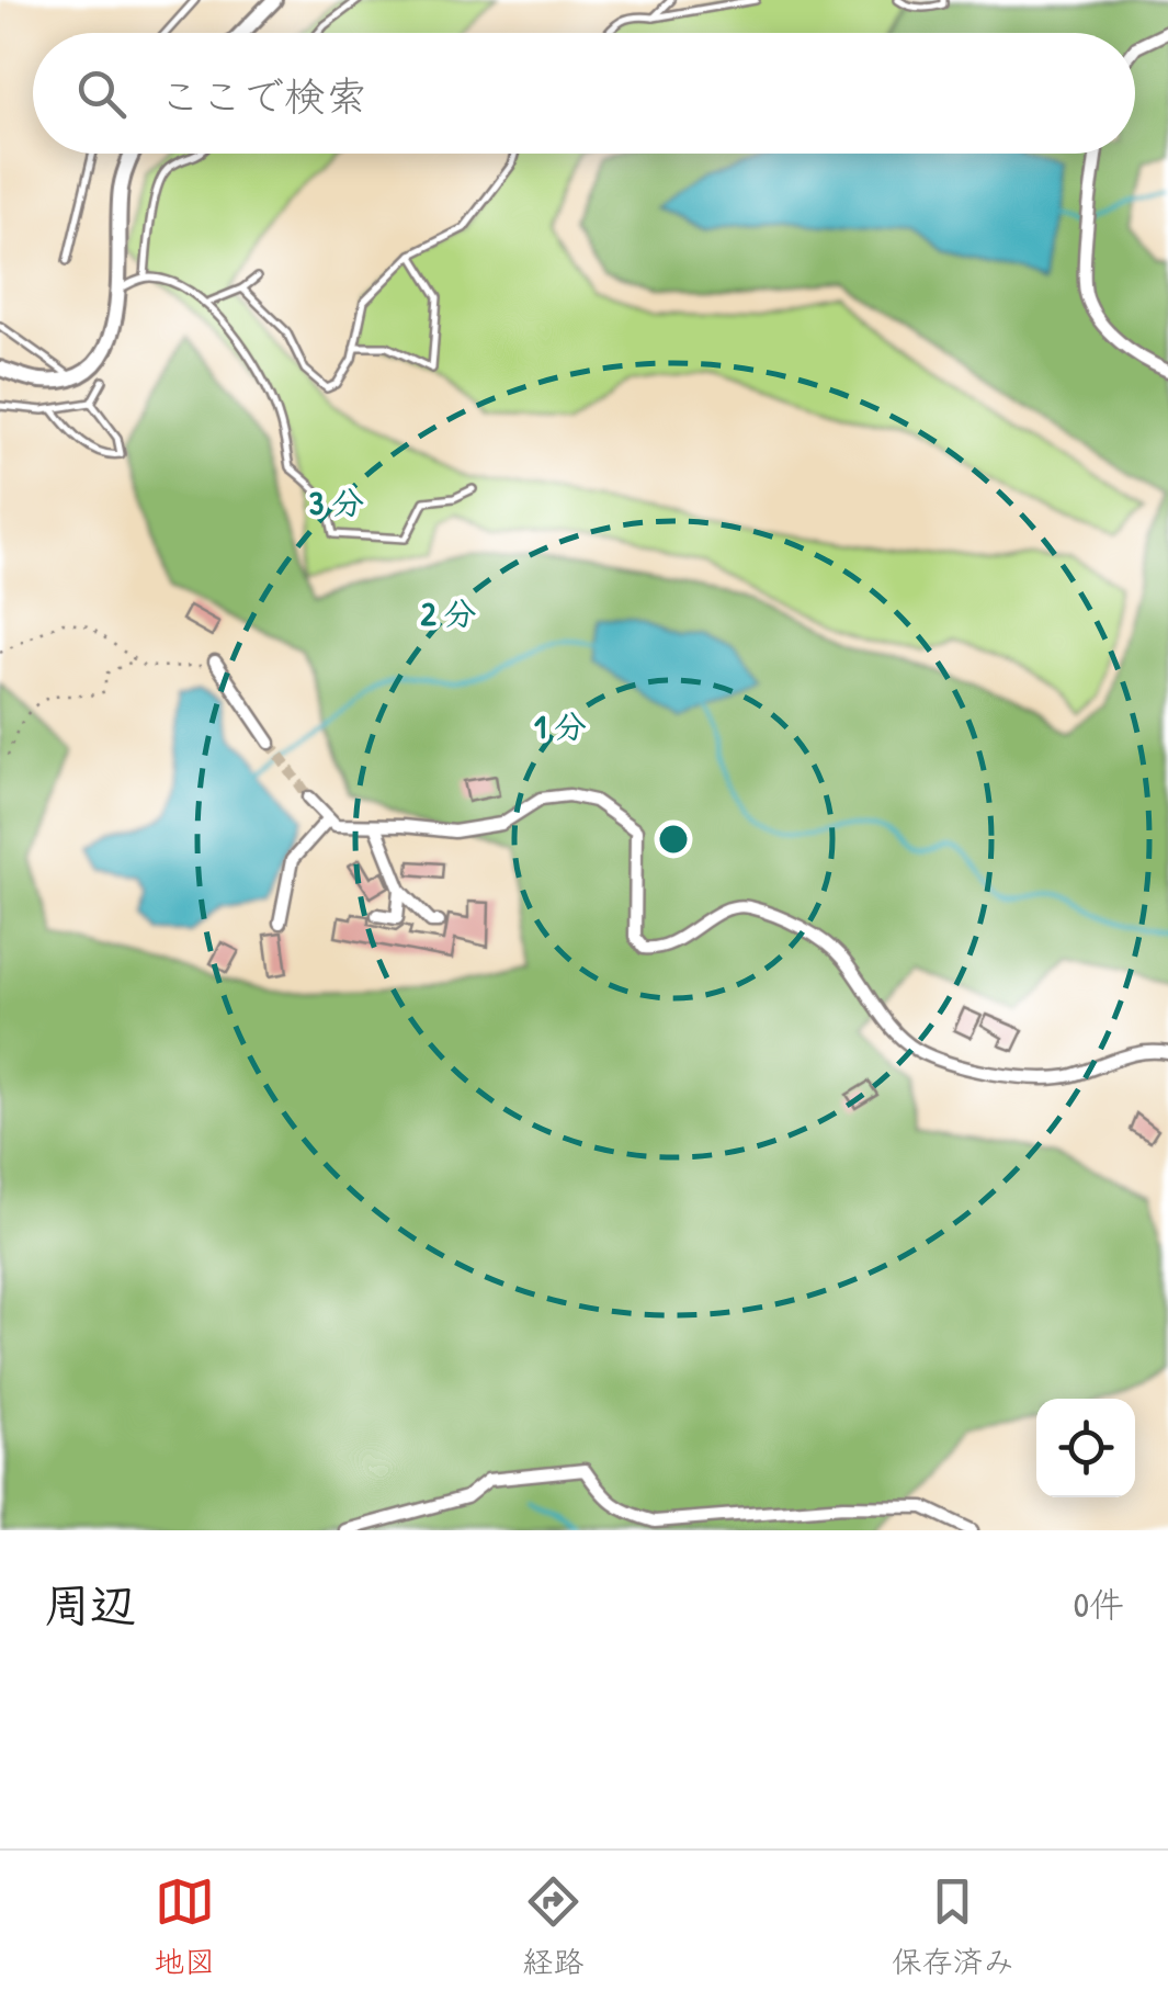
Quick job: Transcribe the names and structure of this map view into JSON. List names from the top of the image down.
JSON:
{
  "page": {
    "search": "ここで検索",
    "heading": ["周辺", "0件"],
    "nav": ["地図", "経路", "保存済み"]
  },
  "rings": ["3 分", "2 分", "1 分"]
}
